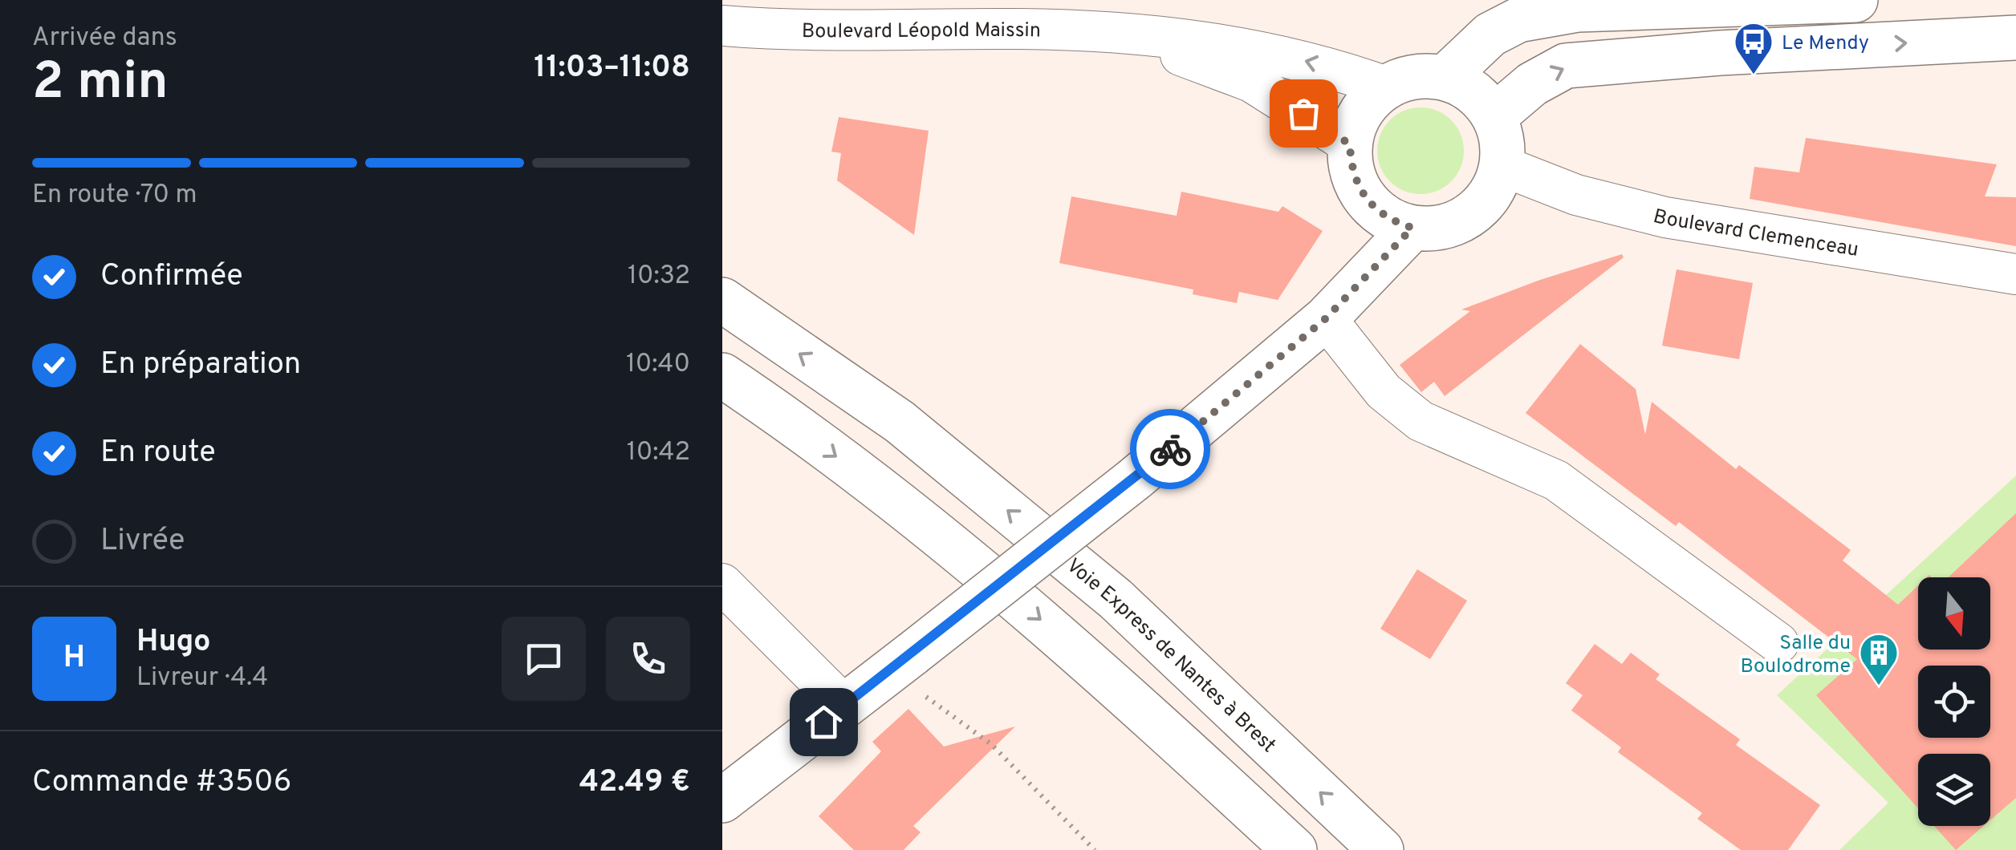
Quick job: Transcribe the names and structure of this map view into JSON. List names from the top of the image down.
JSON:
{
  "streets": {
    "main road": ["Voie Express de Nantes à Brest"],
    "street": ["Boulevard Léopold Maissin", "Boulevard Clemenceau"]
  },
  "crossings": [
    ["Boulevard Léopold Maissin", "Boulevard Clemenceau"]
  ],
  "places": {
    "bus stop": ["Le Mendy"],
    "building": ["Salle du Boulodrome"]
  },
  "north": "bottom",
  "page": {
    "heading": ["2 min", "Arrivée dans", "11:03–11:08"],
    "panel": [
      "Hugo",
      "Livreur · 4.4",
      "Commande #3506",
      "42.49 €"
    ],
    "bar": "En route · 70 m",
    "list": [
      ["Confirmée", "10:32"],
      ["En préparation", "10:40"],
      ["En route", "10:42"],
      "Livrée"
    ],
    "round": "H"
  }
}
